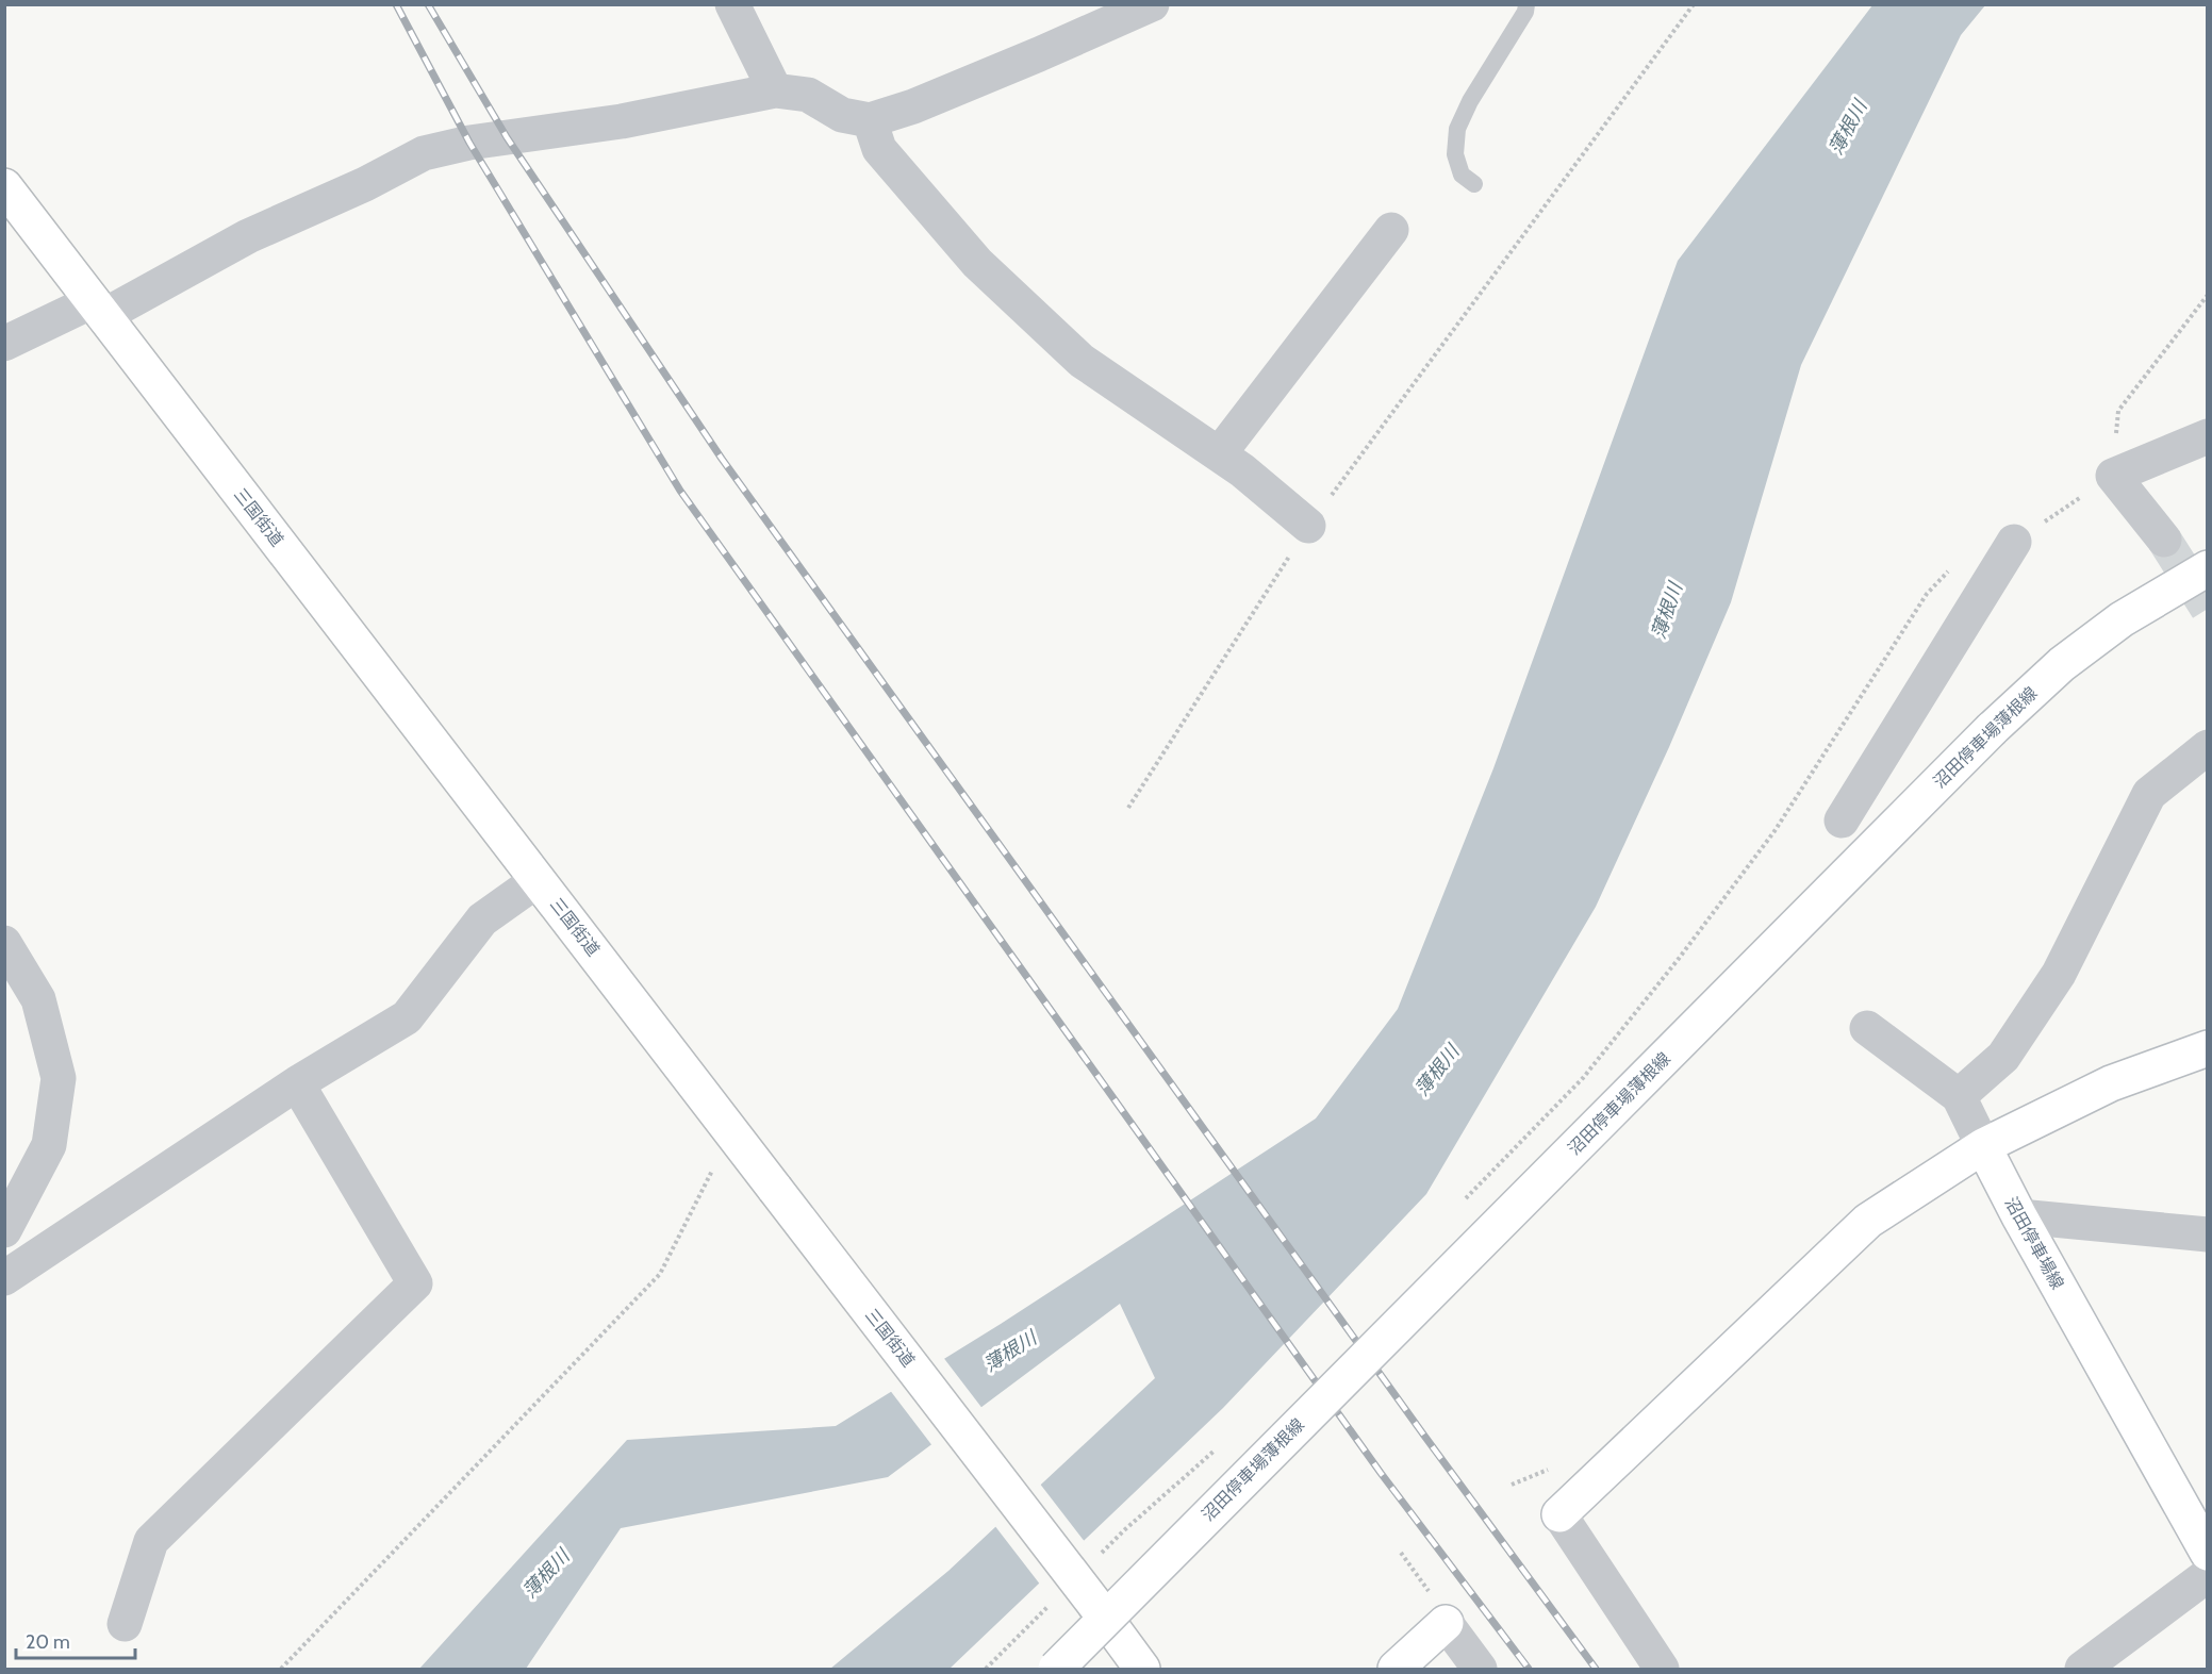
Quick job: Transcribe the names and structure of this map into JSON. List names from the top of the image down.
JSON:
{
  "streets": {
    "main road": ["三国街道", "沼田停車場薄根線", "沼田停車場線"]
  },
  "water": ["薄根川"],
  "scale_bar": "20 m"
}
